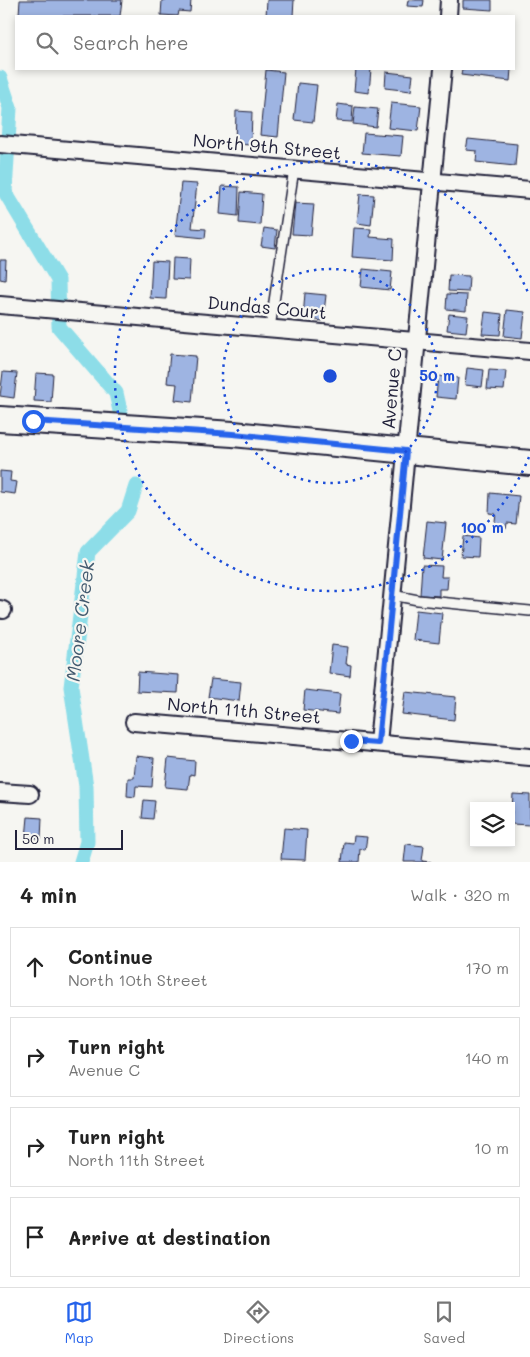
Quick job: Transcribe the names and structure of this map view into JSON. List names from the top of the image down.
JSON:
{
  "streets": {
    "street": [
      "North 9th Street",
      "Dundas Court",
      "Avenue C",
      "North 11th Street"
    ]
  },
  "crossings": [
    ["North 9th Street", "Avenue C"],
    ["Dundas Court", "Avenue C"],
    ["Avenue C", "North 11th Street"]
  ],
  "water": ["Moore Creek"],
  "scale_bar": "50 m",
  "page": {
    "search": "Search here",
    "scale": "50 m",
    "heading": ["4 min", "Walk · 320 m"],
    "list": [
      ["Continue", "North 10th Street", "170 m"],
      ["Turn right", "Avenue C", "140 m"],
      ["Turn right", "North 11th Street", "10 m"],
      "Arrive at destination"
    ],
    "nav": ["Map", "Directions", "Saved"]
  },
  "rings": ["50 m", "100 m"]
}
